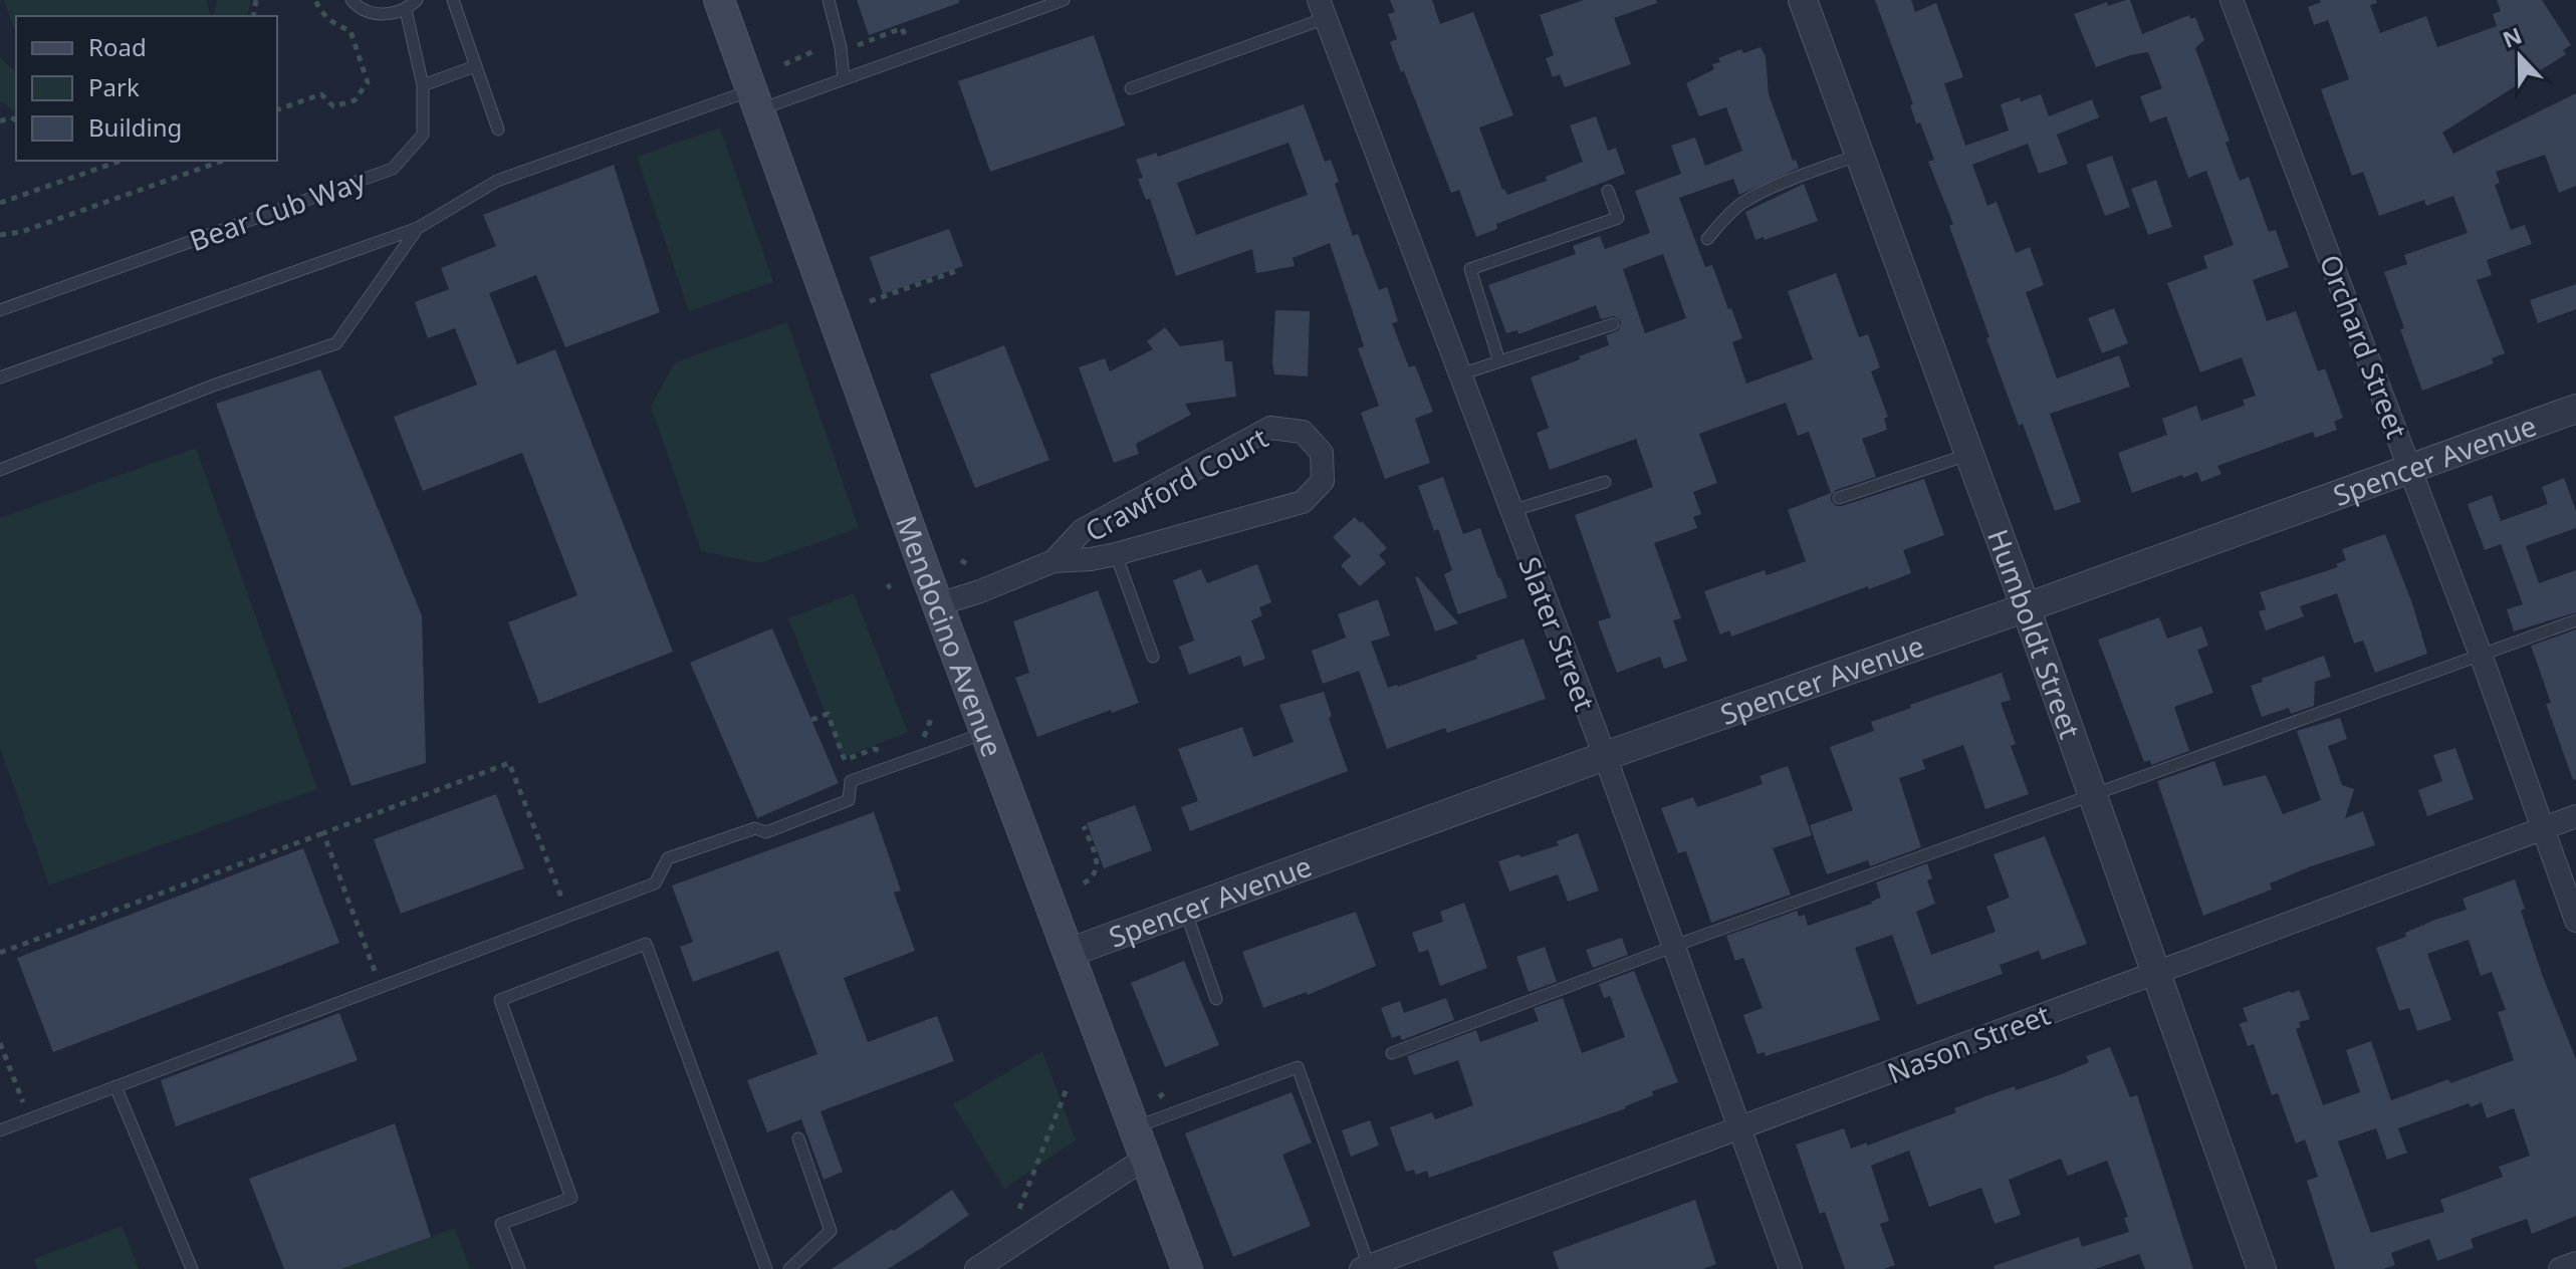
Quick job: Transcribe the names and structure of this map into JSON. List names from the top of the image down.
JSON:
{
  "streets": {
    "main road": ["Mendocino Avenue"],
    "street": [
      "Orchard Street",
      "Spencer Avenue",
      "Crawford Court",
      "Slater Street",
      "Humboldt Street",
      "Nason Street"
    ],
    "lane": ["Bear Cub Way"]
  },
  "crossings": [
    ["Orchard Street", "Spencer Avenue"],
    ["Orchard Street", "Nason Street"],
    ["Spencer Avenue", "Slater Street"],
    ["Spencer Avenue", "Humboldt Street"],
    ["Spencer Avenue", "Mendocino Avenue"],
    ["Crawford Court", "Mendocino Avenue"],
    ["Slater Street", "Nason Street"],
    ["Humboldt Street", "Nason Street"]
  ],
  "legend": ["Road", "Park", "Building"],
  "north": "top"
}
